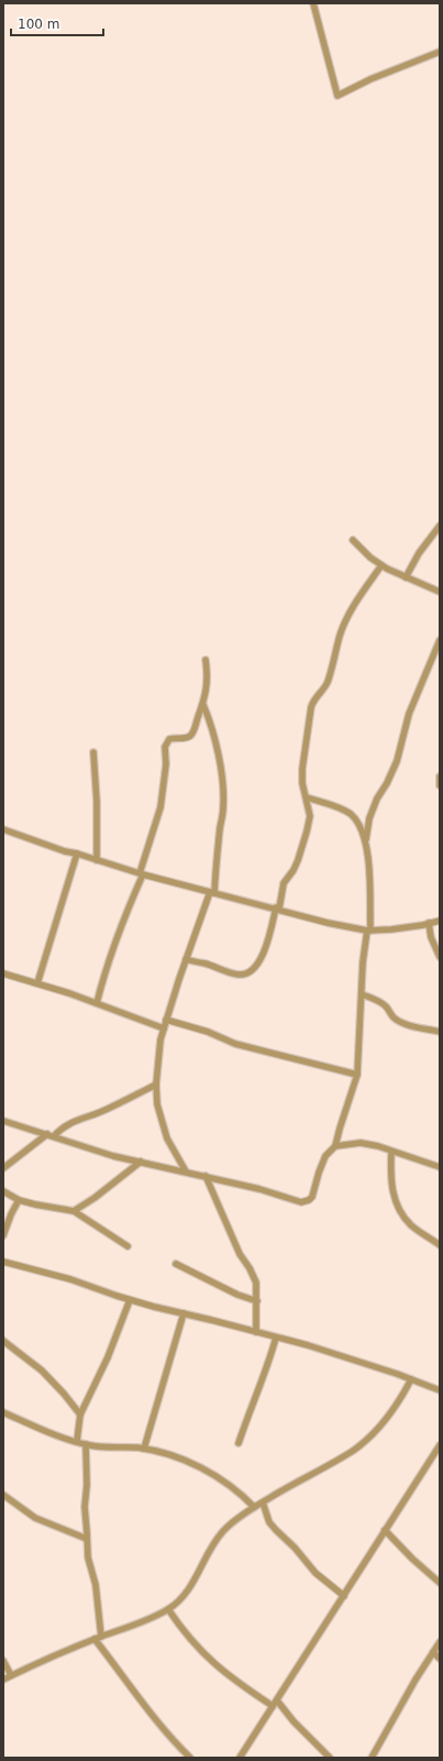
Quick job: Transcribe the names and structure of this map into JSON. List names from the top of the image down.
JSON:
{
  "scale_bar": "100 m"
}
